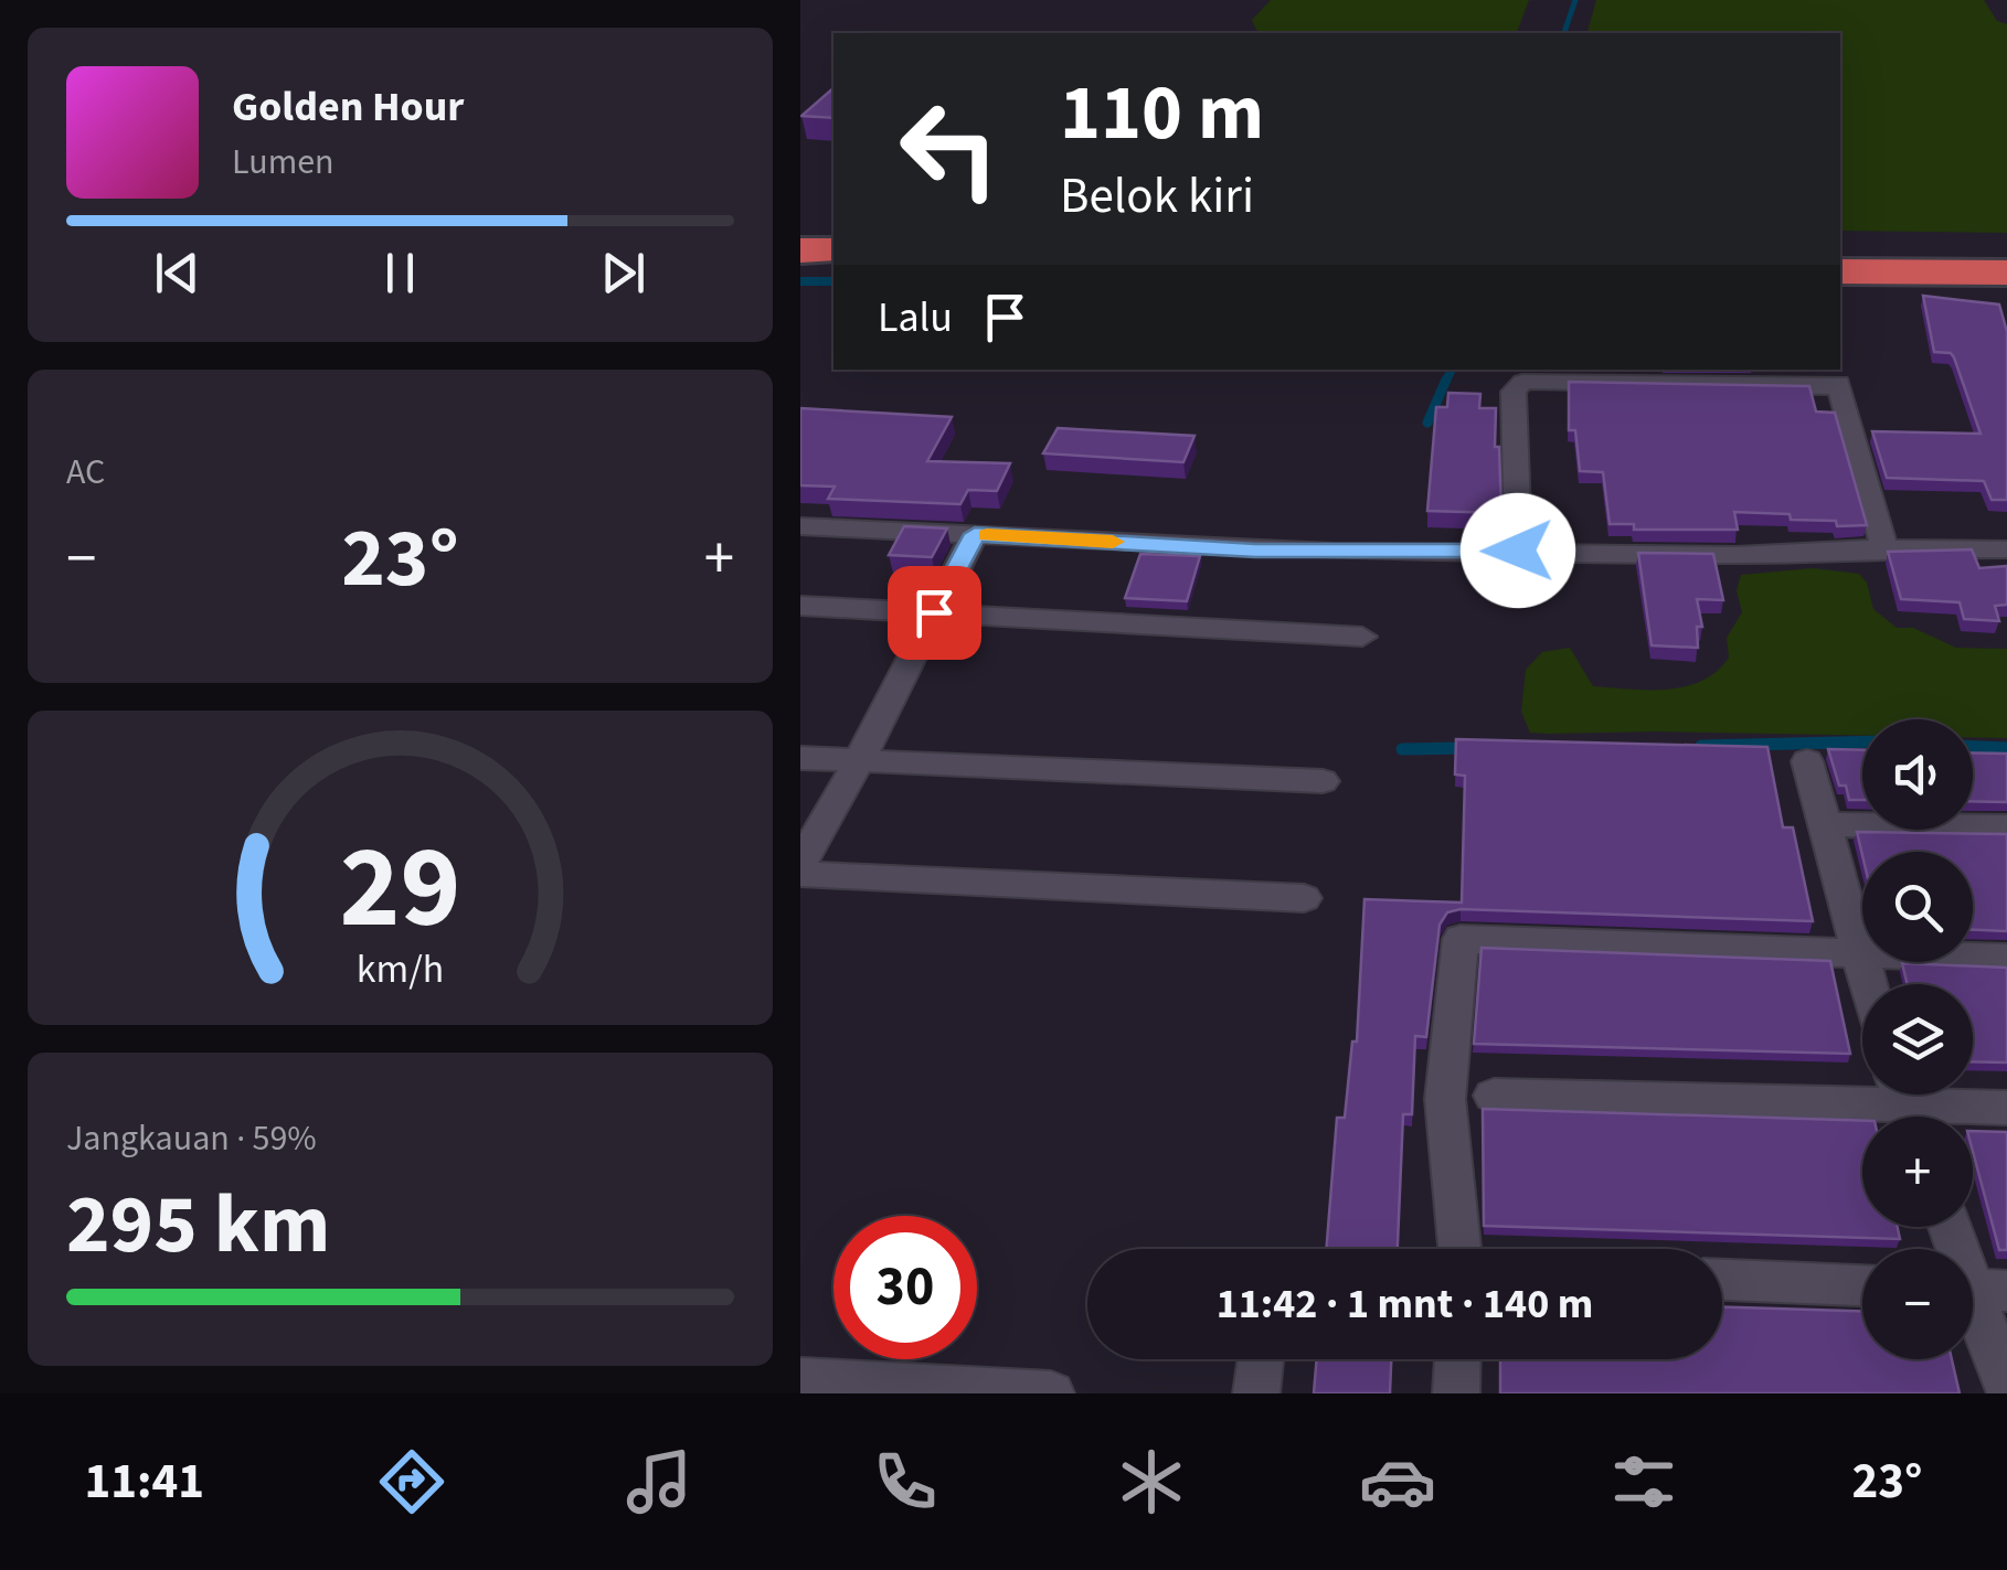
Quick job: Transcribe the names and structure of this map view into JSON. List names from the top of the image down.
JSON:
{
  "page": {
    "turn": ["110 m", "Belok kiri"],
    "song": ["Golden Hour", "Lumen"],
    "then": "Lalu",
    "tile": [
      "AC",
      ["Jangkauan · 59%", "295 km"]
    ],
    "heat": ["−", "23°", "+"],
    "map_buttons": ["+", "−"],
    "limit": "30",
    "trip": "11:42 · 1 mnt · 140 m",
    "tabs": ["11:41", "23°"],
    "gauge": ["29", "km/h"]
  }
}
